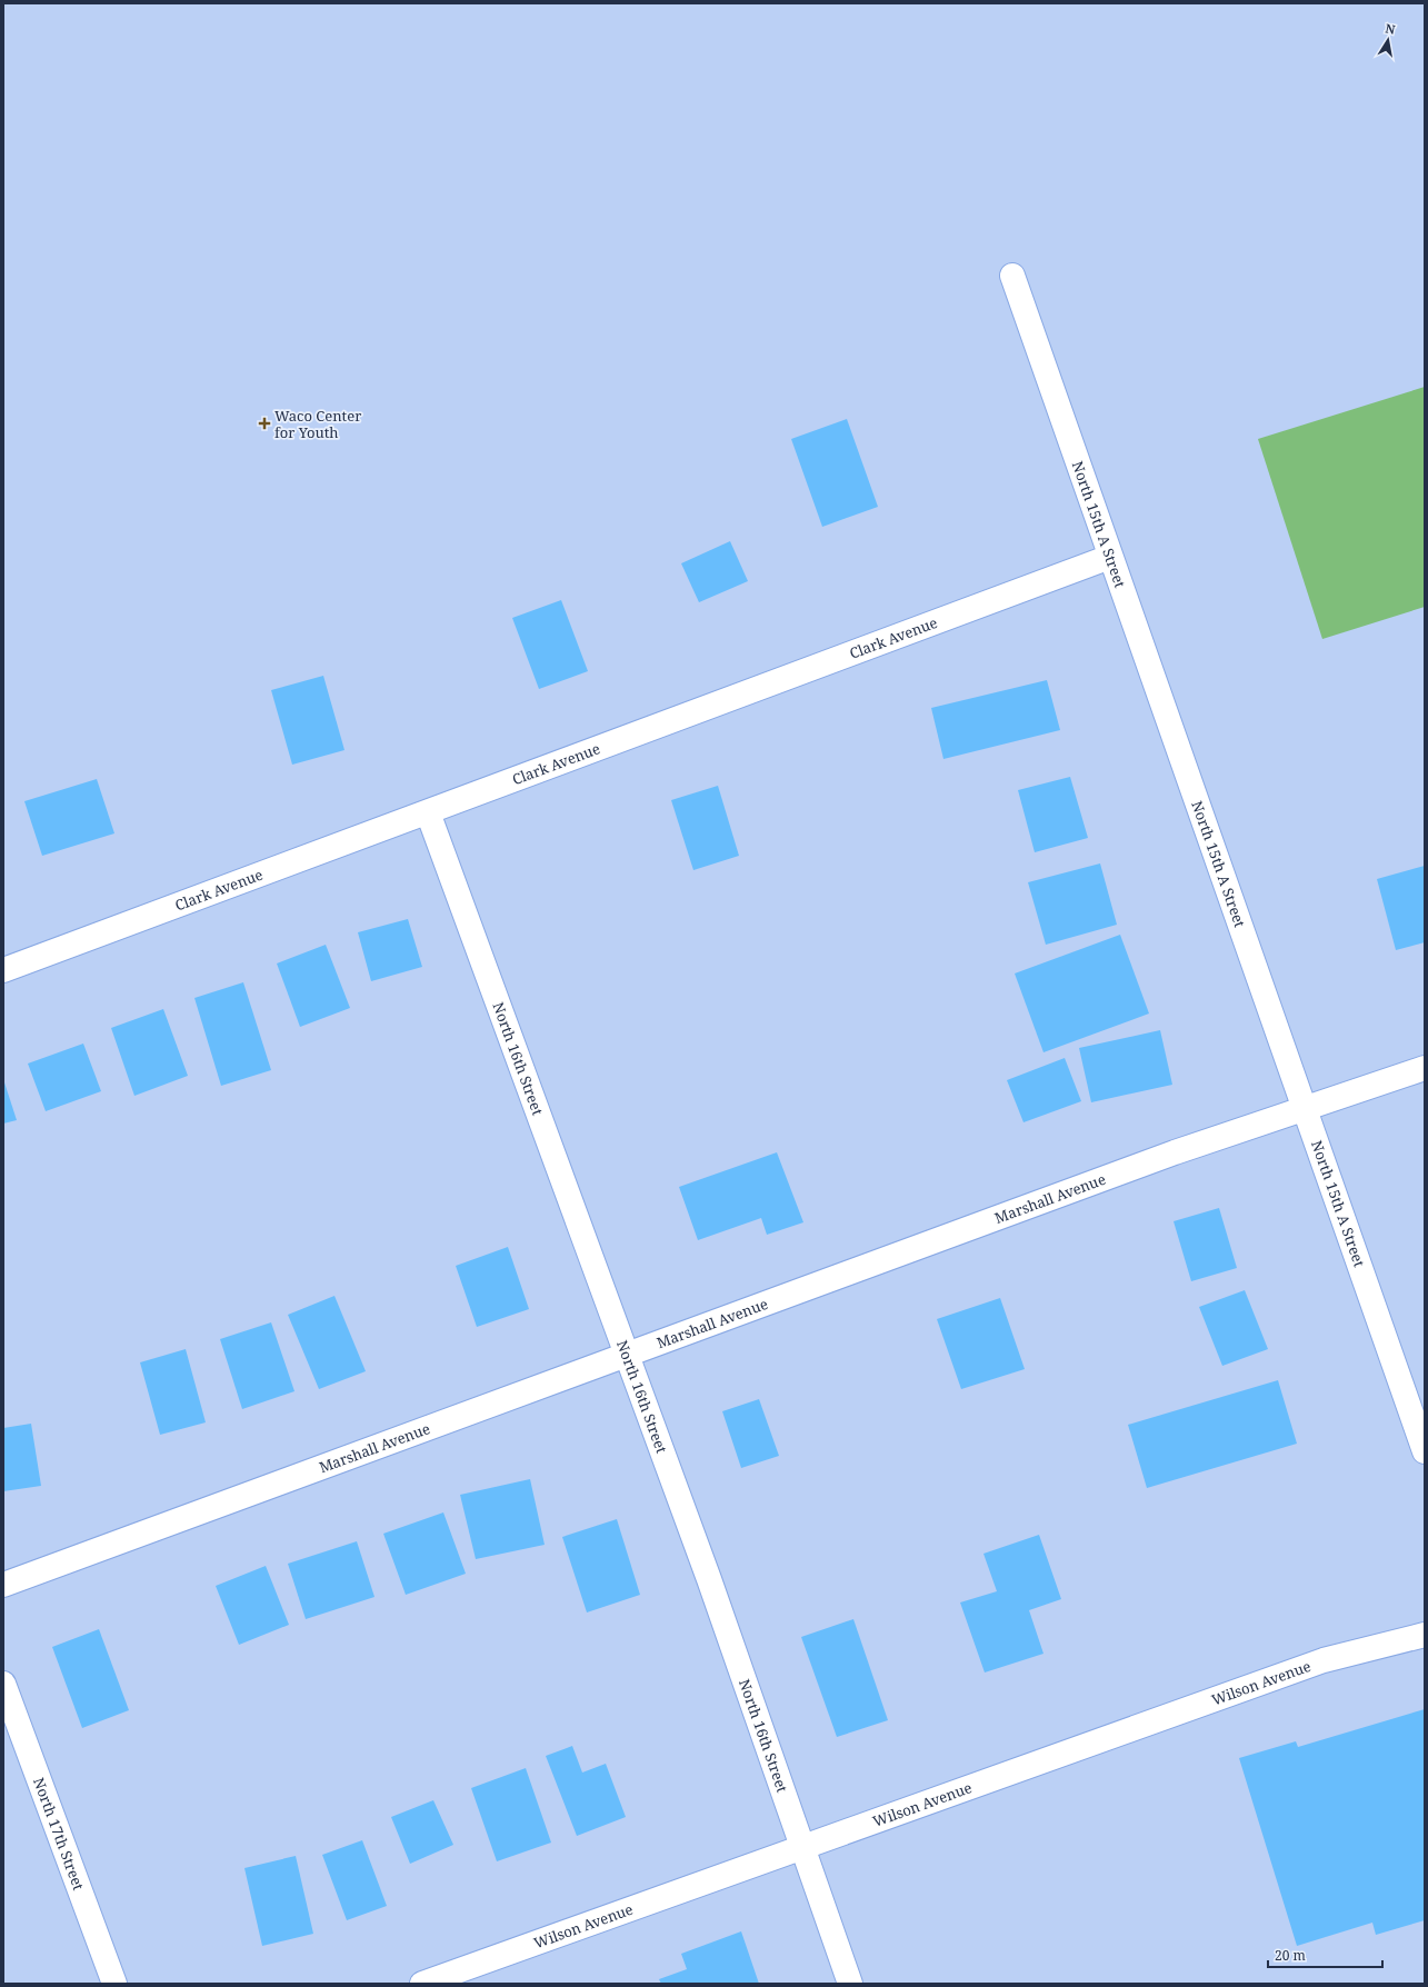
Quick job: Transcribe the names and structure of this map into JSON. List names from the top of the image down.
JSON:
{
  "streets": {
    "street": [
      "North 15th A Street",
      "Clark Avenue",
      "North 16th Street",
      "Marshall Avenue",
      "Wilson Avenue",
      "North 17th Street"
    ]
  },
  "crossings": [
    ["North 15th A Street", "Clark Avenue"],
    ["North 15th A Street", "Marshall Avenue"],
    ["Clark Avenue", "North 16th Street"],
    ["North 16th Street", "Marshall Avenue"],
    ["North 16th Street", "Wilson Avenue"]
  ],
  "places": {
    "health": ["Waco Center for Youth"]
  },
  "scale_bar": "20 m",
  "north": "top"
}
